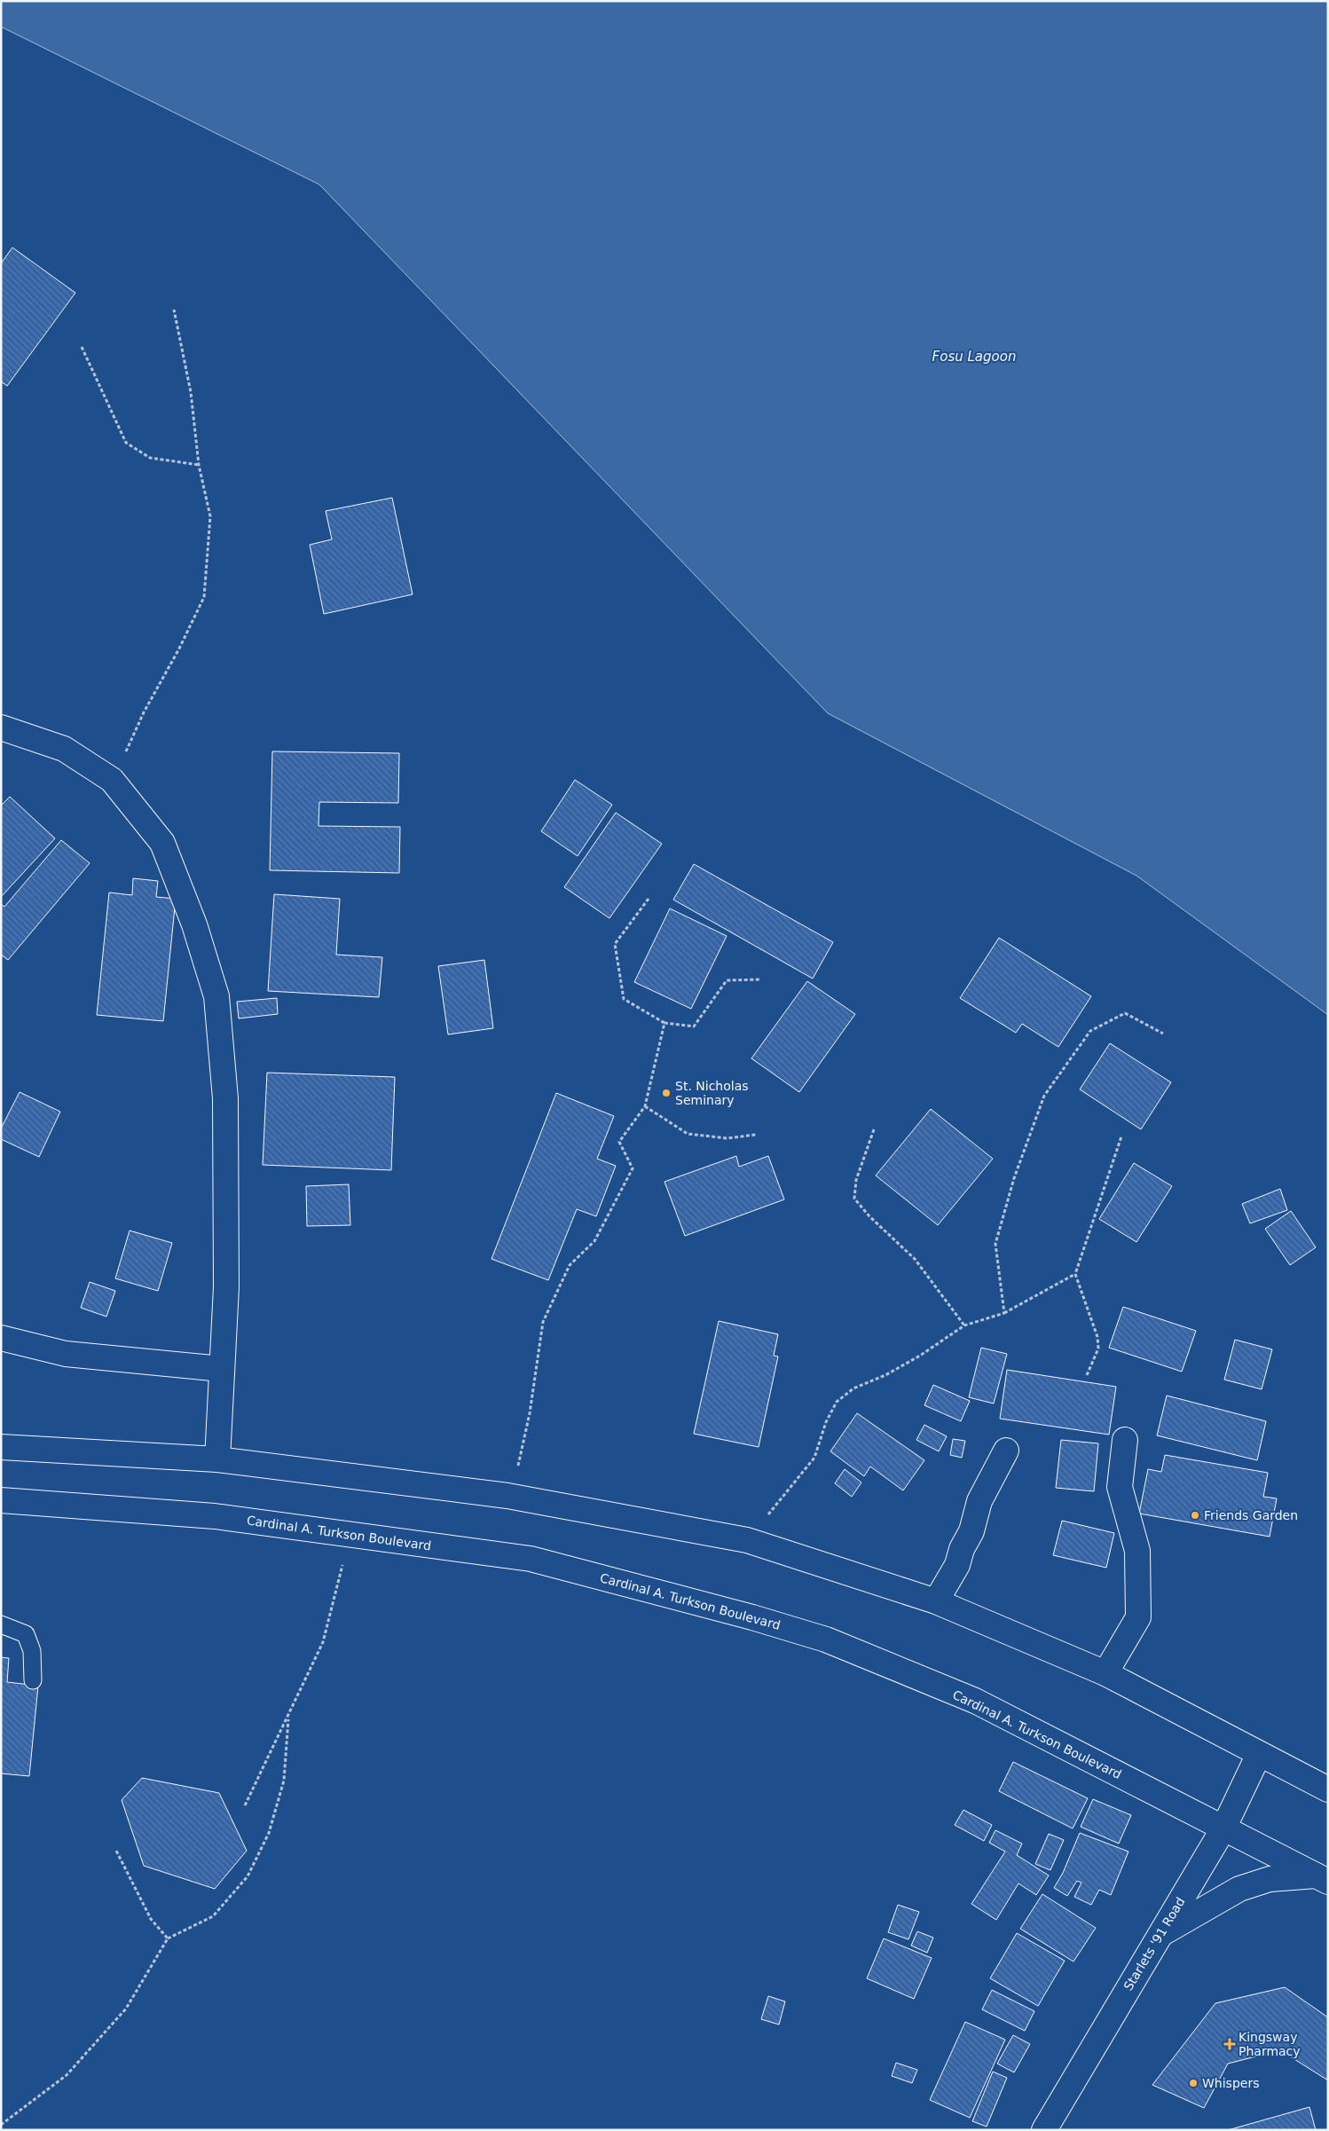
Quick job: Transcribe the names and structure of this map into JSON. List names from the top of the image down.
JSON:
{
  "streets": {
    "street": ["Cardinal A. Turkson Boulevard", "Starlets '91 Road"]
  },
  "crossings": [
    ["Cardinal A. Turkson Boulevard", "Starlets '91 Road"]
  ],
  "water": ["Fosu Lagoon"],
  "places": {
    "other": ["St. Nicholas Seminary", "Friends Garden", "Whispers"],
    "health": ["Kingsway Pharmacy"]
  }
}
